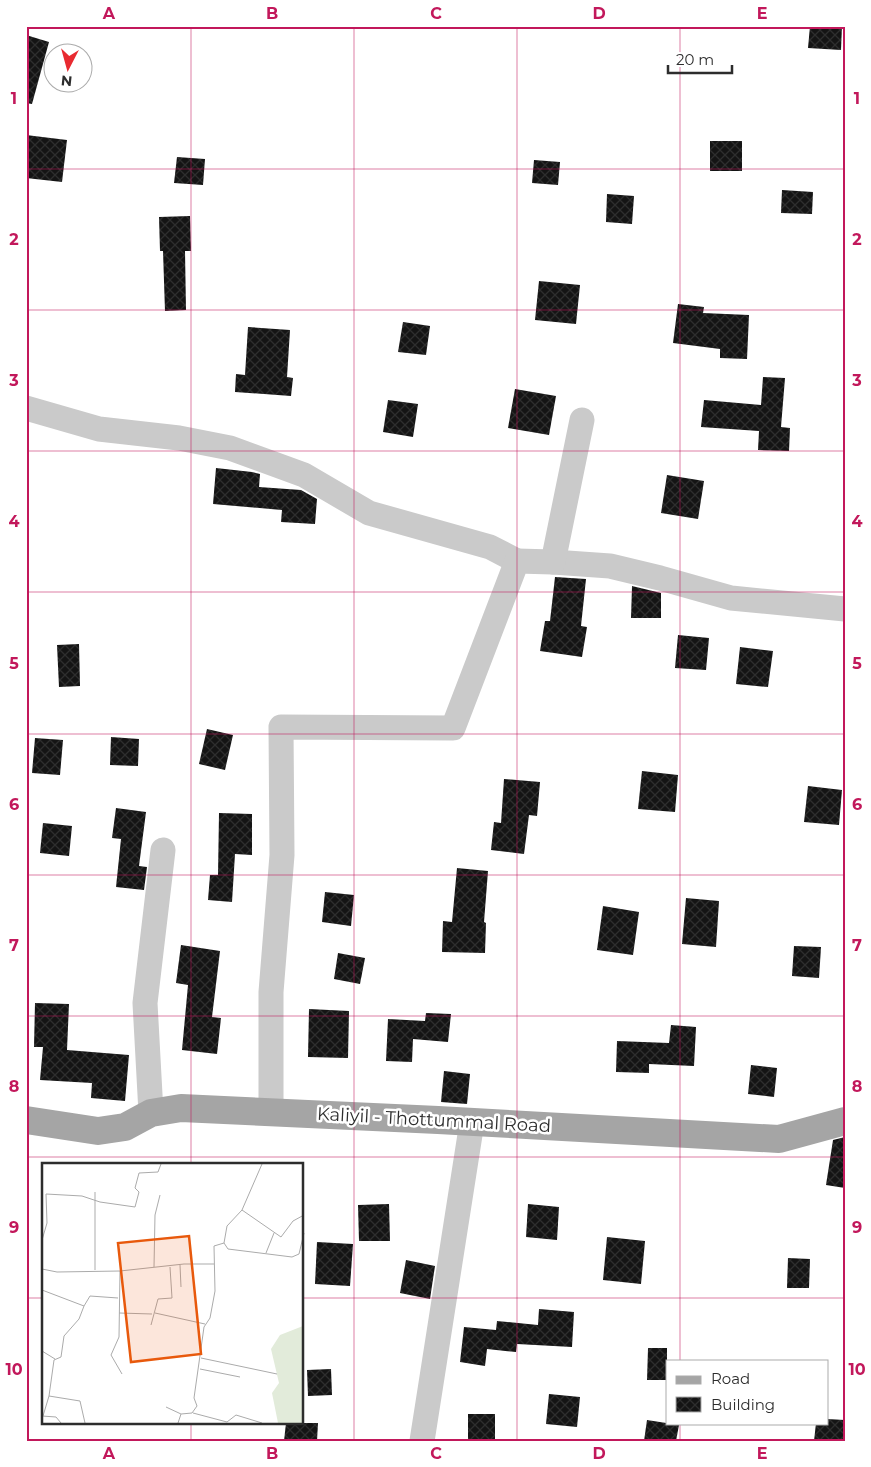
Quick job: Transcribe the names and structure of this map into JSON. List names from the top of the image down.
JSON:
{
  "streets": {
    "main road": ["Kaliyil - Thottummal Road"]
  },
  "legend": ["Road", "Building"],
  "scale_bar": "20 m",
  "north": "bottom",
  "grid": {
    "columns": [
      "A",
      "B",
      "C",
      "D",
      "E"
    ],
    "rows": [
      "1",
      "2",
      "3",
      "4",
      "5",
      "6",
      "7",
      "8",
      "9",
      "10"
    ]
  }
}
